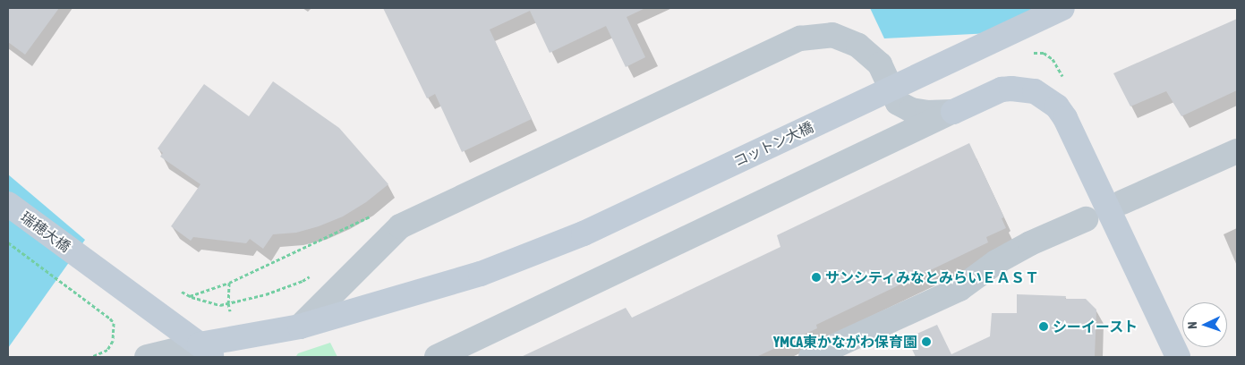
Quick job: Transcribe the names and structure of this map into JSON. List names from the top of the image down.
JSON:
{
  "streets": {
    "street": ["コットン大橋", "瑞穂大橋"]
  },
  "crossings": [
    ["コットン大橋", "瑞穂大橋"]
  ],
  "places": ["サンシティみなとみらいＥＡＳＴ", "シーイースト", "YMCA東かながわ保育園"],
  "north": "left"
}
